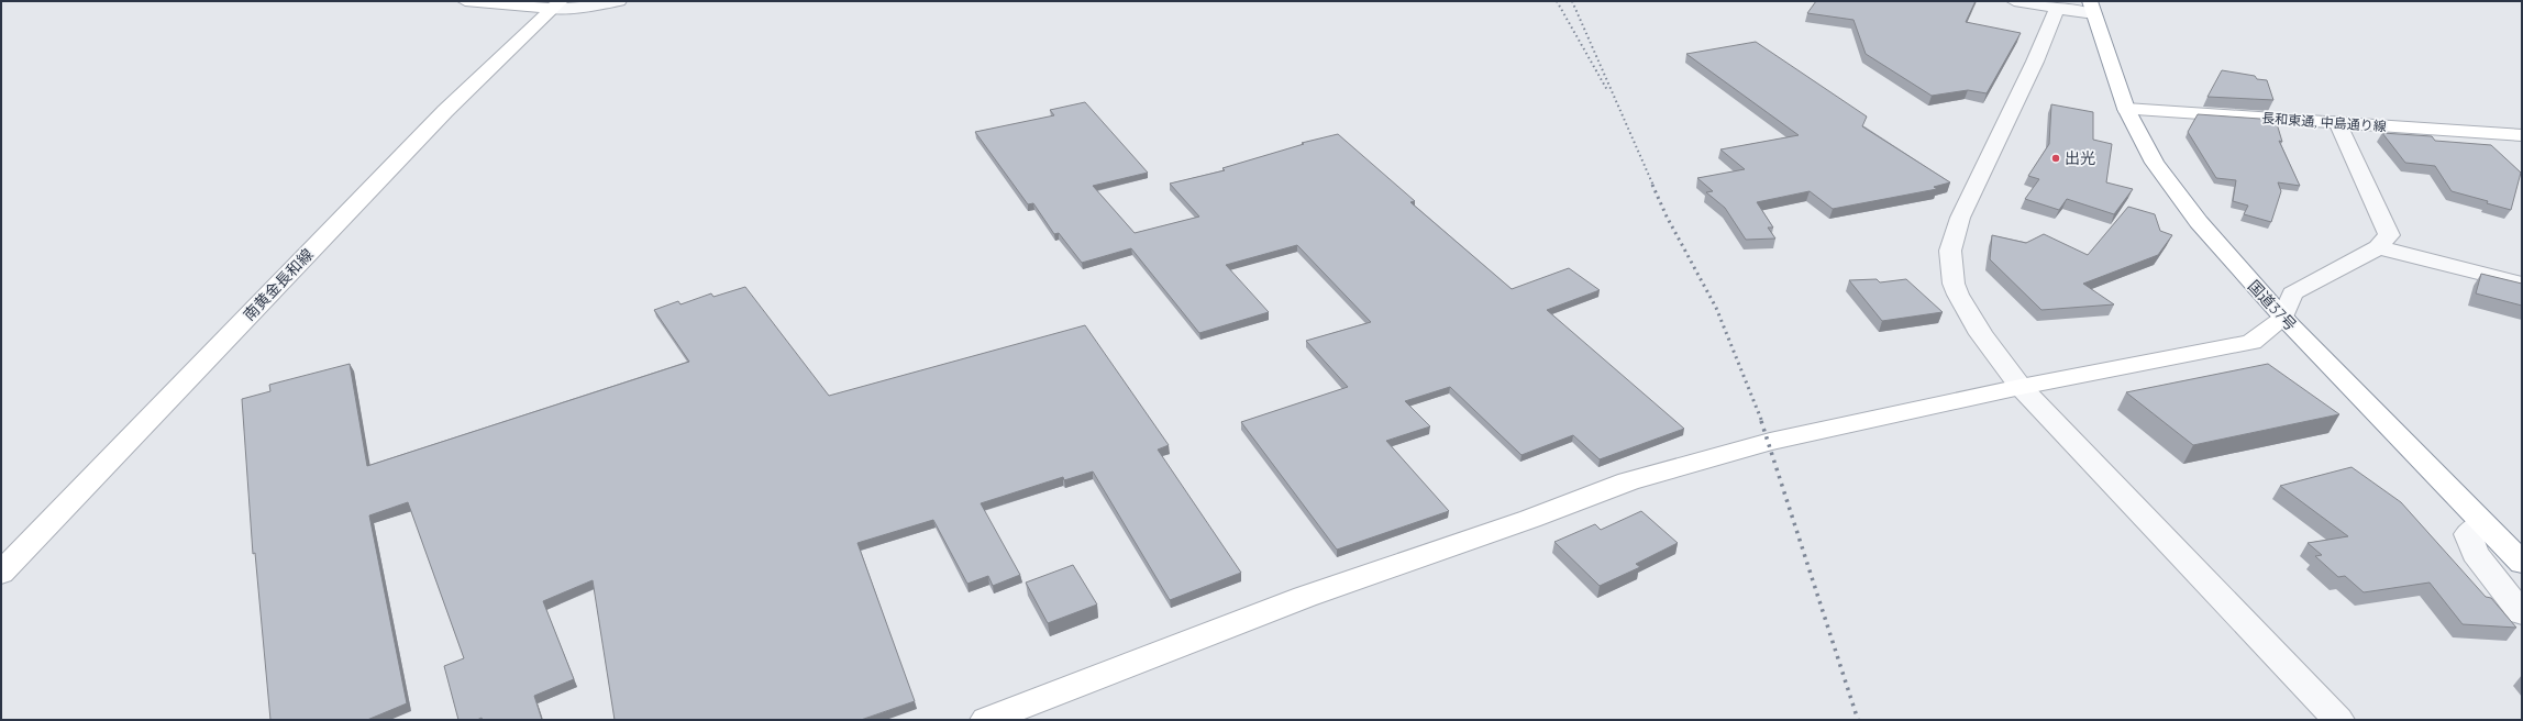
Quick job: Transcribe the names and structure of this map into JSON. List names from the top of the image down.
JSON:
{
  "streets": {
    "main road": ["長和東通, 中島通り線", "南黄金長和線", "国道37号"]
  },
  "crossings": [
    ["長和東通, 中島通り線", "国道37号"]
  ],
  "places": ["出光"]
}
